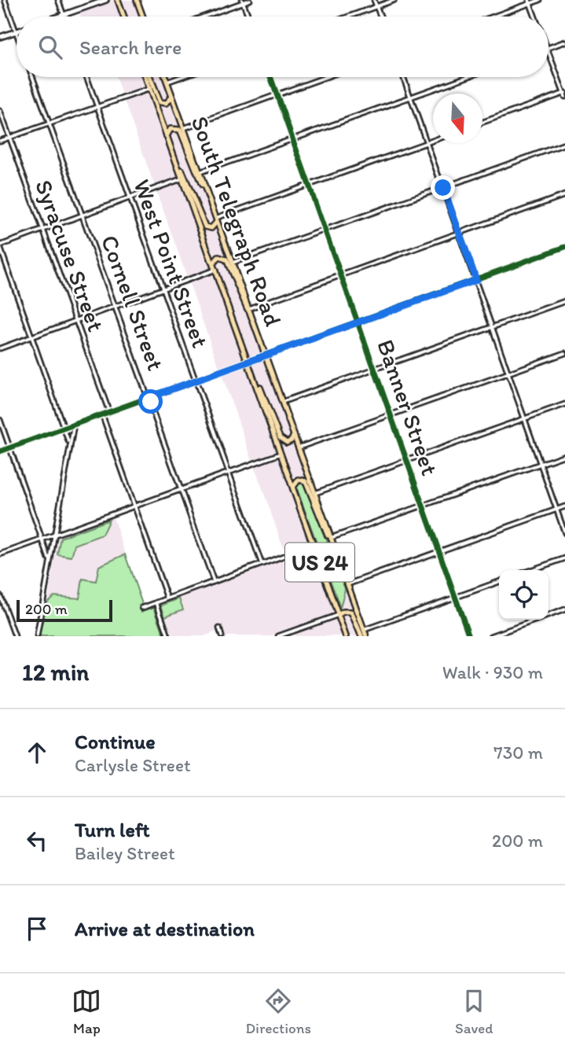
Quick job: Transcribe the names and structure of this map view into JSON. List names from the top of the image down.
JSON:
{
  "streets": {
    "main road": ["South Telegraph Road", "US 24"],
    "street": [
      "Syracuse Street",
      "West Point Street",
      "Cornell Street",
      "Banner Street"
    ]
  },
  "scale_bar": "200 m",
  "north": "bottom",
  "page": {
    "search": "Search here",
    "scale": "200 m",
    "heading": ["12 min", "Walk · 930 m"],
    "list": [
      ["Continue", "Carlysle Street", "730 m"],
      ["Turn left", "Bailey Street", "200 m"],
      "Arrive at destination"
    ],
    "nav": ["Map", "Directions", "Saved"]
  }
}
